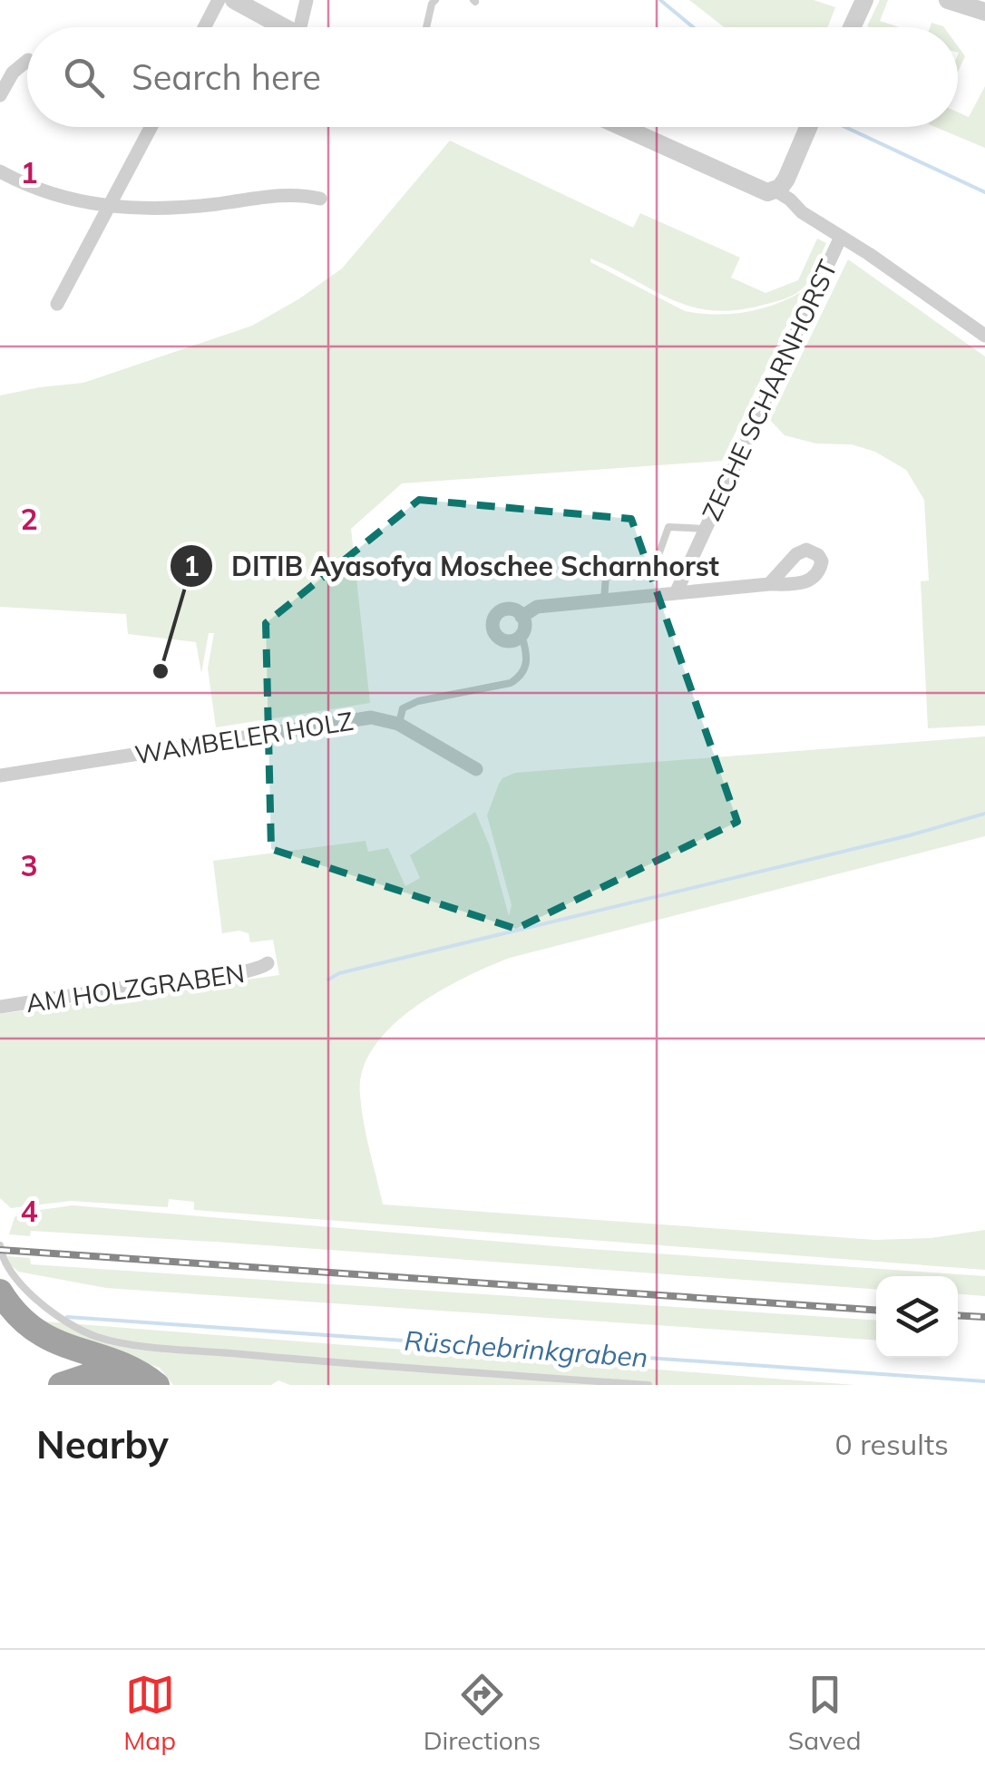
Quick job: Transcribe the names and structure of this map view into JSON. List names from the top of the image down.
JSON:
{
  "streets": {
    "street": ["ZECHE SCHARNHORST", "WAMBELER HOLZ", "AM HOLZGRABEN"]
  },
  "water": ["Rüschebrinkgraben"],
  "places": ["DITIB Ayasofya Moschee Scharnhorst"],
  "page": {
    "search": "Search here",
    "heading": ["Nearby", "0 results"],
    "nav": ["Map", "Directions", "Saved"]
  },
  "grid": {
    "rows": [
      "1",
      "2",
      "3",
      "4"
    ]
  }
}
